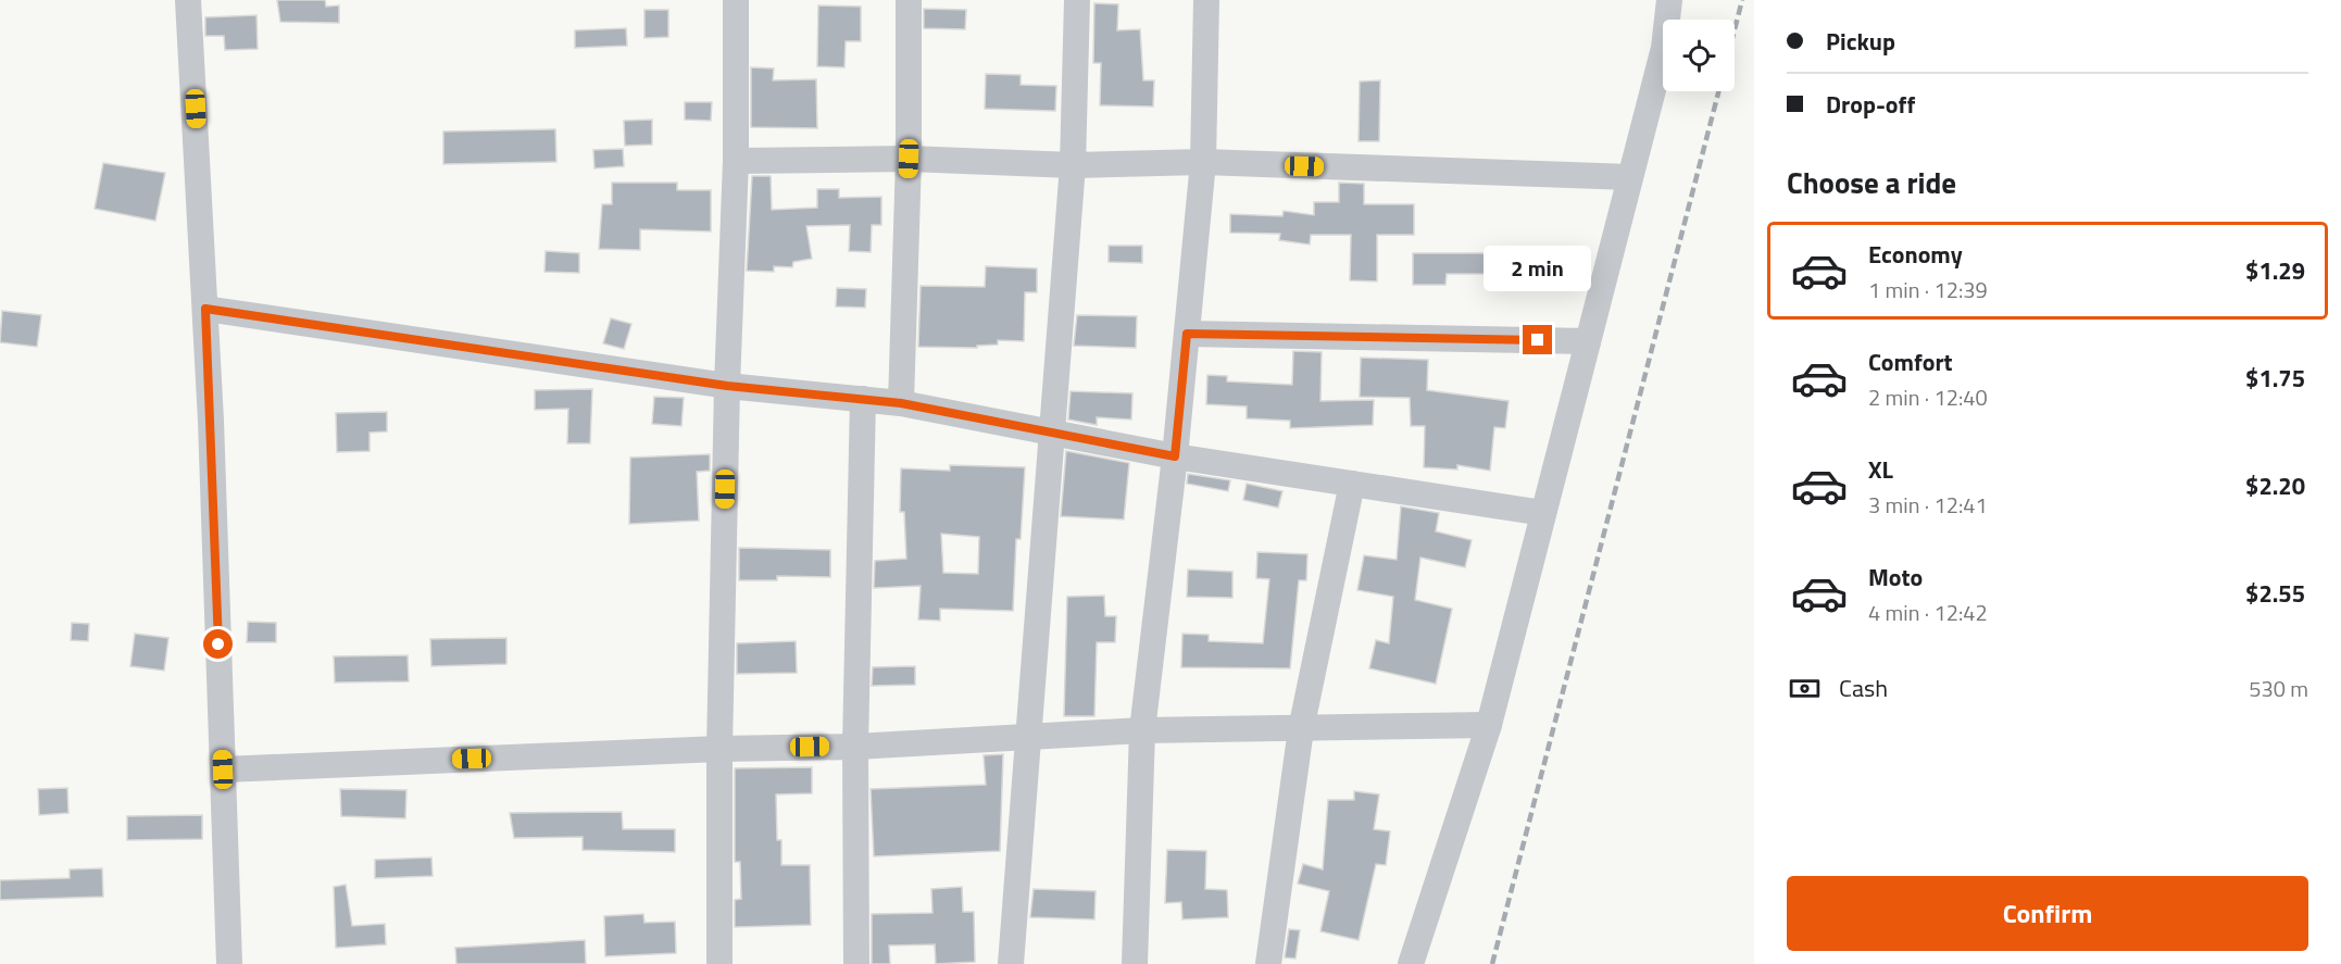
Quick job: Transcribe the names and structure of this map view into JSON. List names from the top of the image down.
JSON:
{
  "page": {
    "banner": ["Pickup", "Drop-off"],
    "heading": "Choose a ride",
    "list": [
      {
        "name": "Economy",
        "note": "1 min · 12:39",
        "value": "$1.29"
      },
      {
        "name": "Comfort",
        "note": "2 min · 12:40",
        "value": "$1.75"
      },
      {
        "name": "XL",
        "note": "3 min · 12:41",
        "value": "$2.20"
      },
      {
        "name": "Moto",
        "note": "4 min · 12:42",
        "value": "$2.55"
      }
    ],
    "bubble": "2 min",
    "pay": ["Cash", "530 m"],
    "buttons": "Confirm"
  }
}
